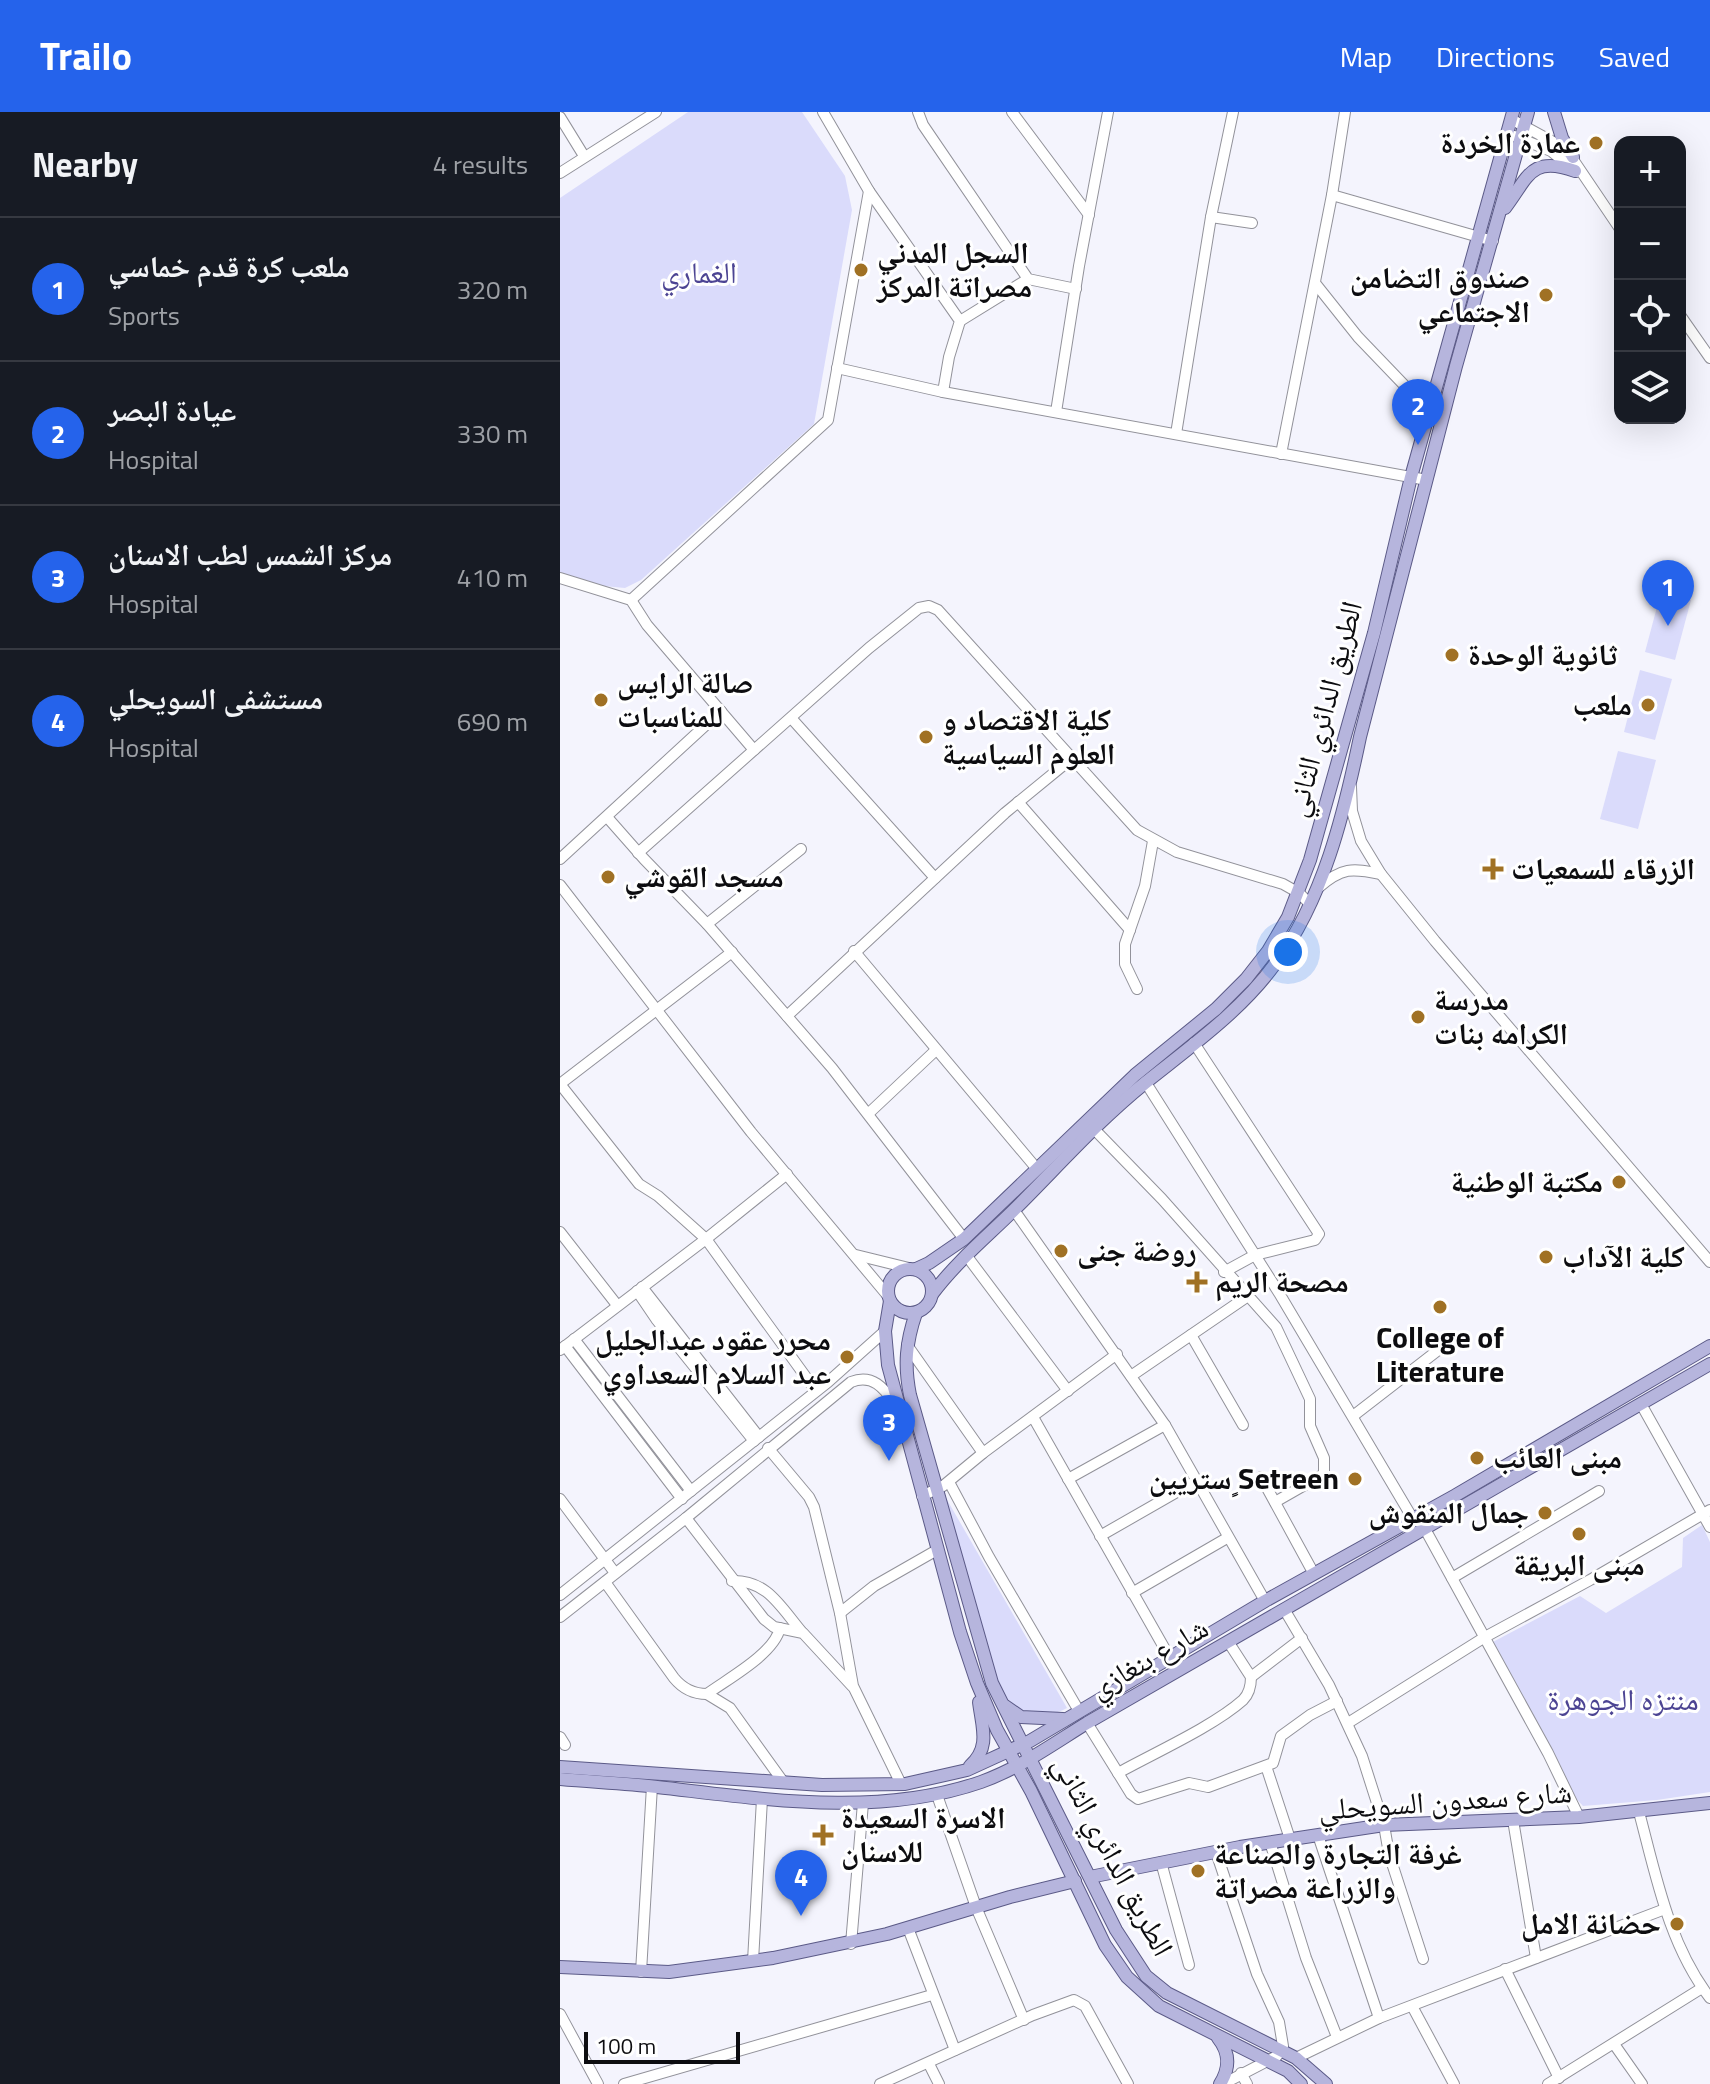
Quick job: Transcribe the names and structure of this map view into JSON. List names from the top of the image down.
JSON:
{
  "streets": {
    "main road": ["الطريق الدائري الثاني", "شارع بنغازي", "شارع سعدون السويحلي"]
  },
  "crossings": [
    ["الطريق الدائري الثاني", "شارع بنغازي"],
    ["الطريق الدائري الثاني", "شارع سعدون السويحلي"]
  ],
  "parks": ["الغماري", "منتزه الجوهرة"],
  "places": {
    "other": [
      "عمارة الخردة",
      "السجل المدني مصراتة المركز",
      "صندوق التضامن الاجتماعي",
      "ثانوية الوحدة",
      "صالة الرايس للمناسبات",
      "ملعب",
      "كلية الاقتصاد و العلوم السياسية",
      "مسجد القوشي",
      "مدرسة الكرامه بنات",
      "مكتبة الوطنية",
      "روضة جنى",
      "كلية الآداب",
      "College of Literature",
      "محرر عقود عبدالجليل عبد السلام السعداوي",
      "مبنى العائب",
      "ستريين ٍSetreen",
      "جمال المنقوش",
      "مبنى البريقة",
      "غرفة التجارة والصناعة والزراعة مصراتة",
      "حضانة الامل"
    ],
    "health": ["الزرقاء للسمعيات", "مصحة الريم", "الاسرة السعيدة للاسنان"]
  },
  "scale_bar": "100 m",
  "page": {
    "header": "Trailo",
    "nav": ["Map", "Directions", "Saved"],
    "heading": ["Nearby", "4 results"],
    "map_buttons": ["+", "−"],
    "list": [
      {
        "mark": "1",
        "name": "ملعب كرة قدم خماسي",
        "note": "Sports",
        "value": "320 m"
      },
      {
        "mark": "2",
        "name": "عيادة البصر",
        "note": "Hospital",
        "value": "330 m"
      },
      {
        "mark": "3",
        "name": "مركز الشمس لطب الاسنان",
        "note": "Hospital",
        "value": "410 m"
      },
      {
        "mark": "4",
        "name": "مستشفى السويحلي",
        "note": "Hospital",
        "value": "690 m"
      }
    ],
    "pins": [
      "2",
      "1",
      "3",
      "4"
    ],
    "scale": "100 m"
  }
}
